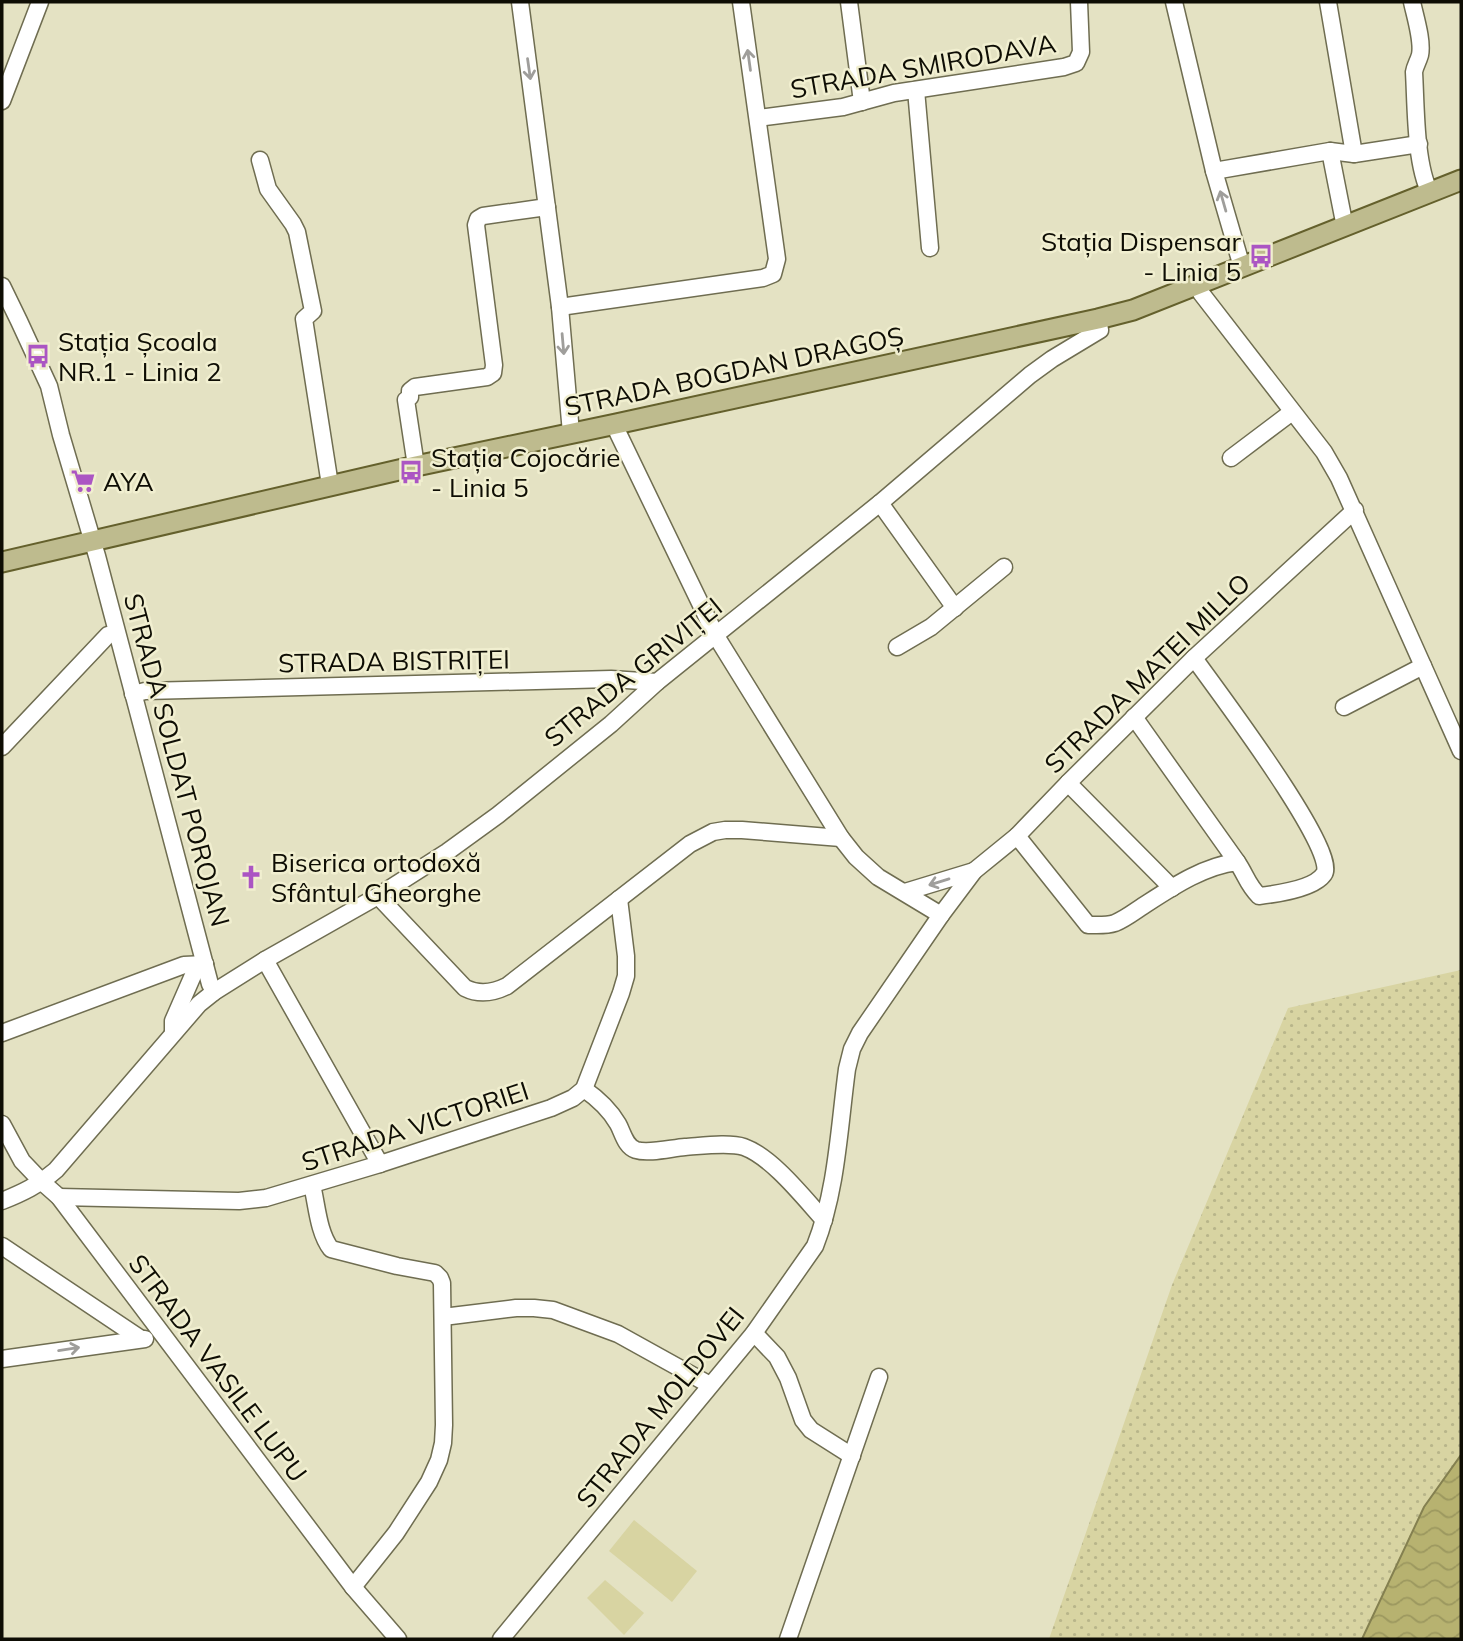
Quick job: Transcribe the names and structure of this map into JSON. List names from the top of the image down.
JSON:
{
  "streets": {
    "main road": ["STRADA BOGDAN DRAGOȘ"],
    "street": [
      "STRADA SMIRODAVA",
      "STRADA BISTRIȚEI",
      "STRADA GRIVIȚEI",
      "STRADA MATEI MILLO",
      "STRADA SOLDAT POROJAN",
      "STRADA VICTORIEI",
      "STRADA VASILE LUPU",
      "STRADA MOLDOVEI"
    ]
  },
  "crossings": [
    ["STRADA BOGDAN DRAGOȘ", "STRADA GRIVIȚEI"],
    ["STRADA BOGDAN DRAGOȘ", "STRADA SOLDAT POROJAN"],
    ["STRADA BISTRIȚEI", "STRADA GRIVIȚEI"],
    ["STRADA BISTRIȚEI", "STRADA SOLDAT POROJAN"],
    ["STRADA GRIVIȚEI", "STRADA SOLDAT POROJAN"],
    ["STRADA GRIVIȚEI", "STRADA VASILE LUPU"],
    ["STRADA MATEI MILLO", "STRADA MOLDOVEI"],
    ["STRADA VICTORIEI", "STRADA VASILE LUPU"]
  ],
  "places": {
    "bus stop": ["Stația Dispensar - Linia 5", "Stația Școala NR.1 - Linia 2", "Stația Cojocărie - Linia 5"],
    "supermarket": ["AYA"],
    "church": ["Biserica ortodoxă Sfântul Gheorghe"]
  }
}
